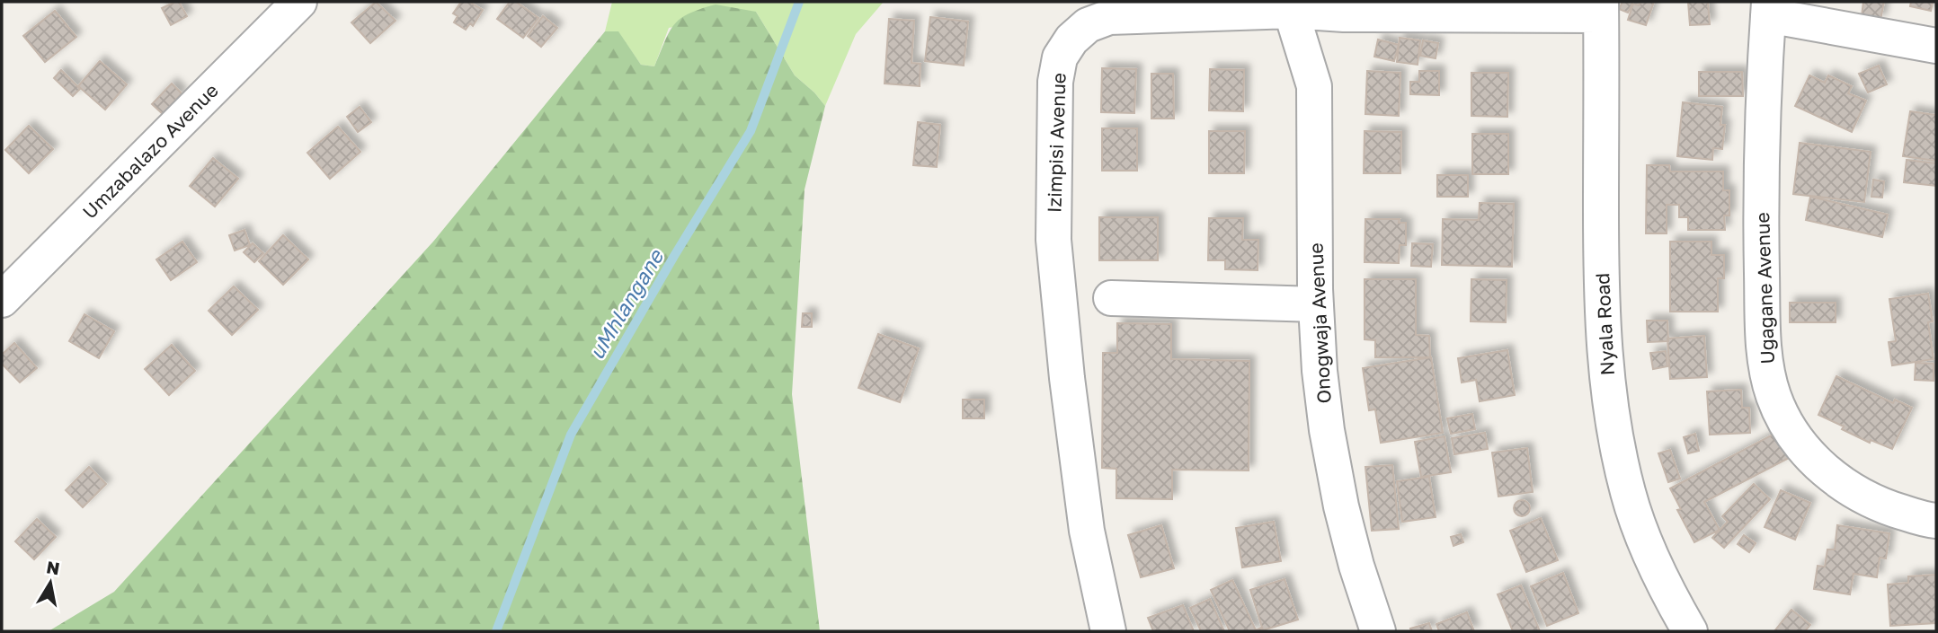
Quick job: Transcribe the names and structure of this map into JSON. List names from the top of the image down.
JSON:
{
  "streets": {
    "street": [
      "Izimpisi Avenue",
      "Umzabalazo Avenue",
      "Ugagane Avenue",
      "Onogwaja Avenue",
      "Nyala Road"
    ]
  },
  "crossings": [
    ["Izimpisi Avenue", "Onogwaja Avenue"],
    ["Izimpisi Avenue", "Nyala Road"]
  ],
  "water": ["uMhlangane"],
  "north": "top"
}
